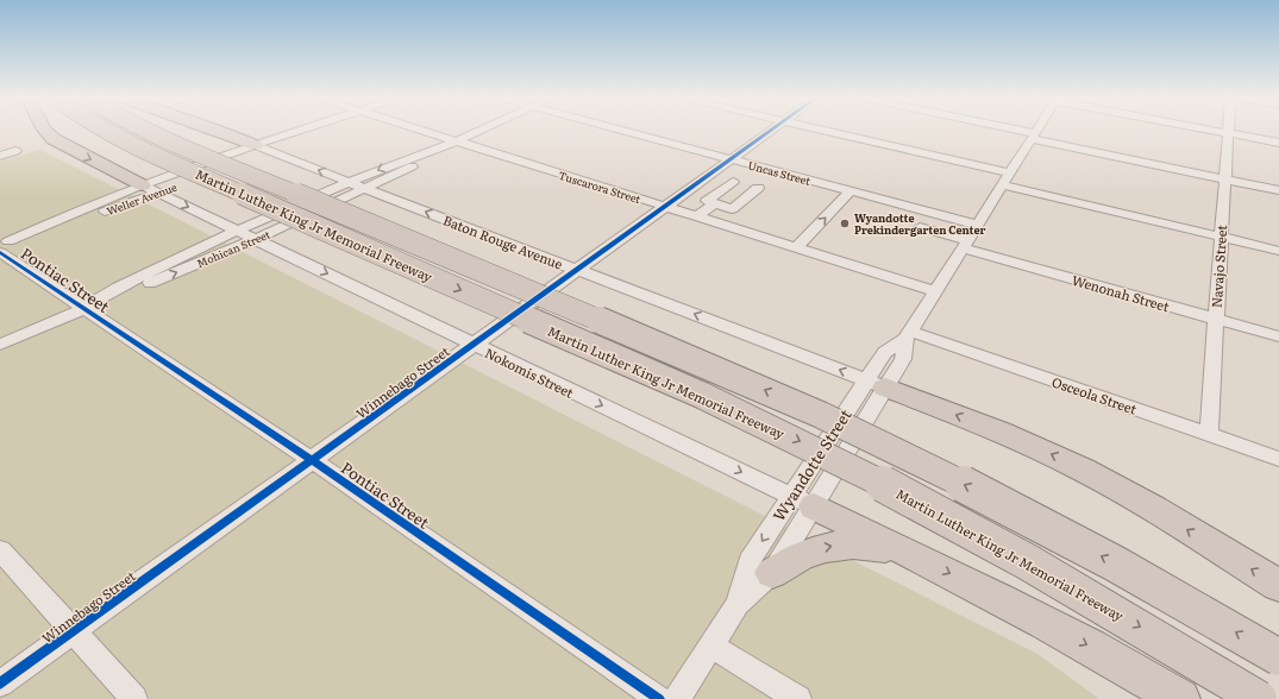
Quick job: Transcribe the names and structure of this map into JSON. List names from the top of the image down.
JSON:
{
  "streets": {
    "highway": ["Martin Luther King Jr Memorial Freeway"],
    "street": [
      "Uncas Street",
      "Tuscarora Street",
      "Weller Avenue",
      "Baton Rouge Avenue",
      "Mohican Street",
      "Navajo Street",
      "Pontiac Street",
      "Wenonah Street",
      "Nokomis Street",
      "Winnebago Street",
      "Osceola Street",
      "Wyandotte Street"
    ]
  },
  "crossings": [
    ["Uncas Street", "Winnebago Street"],
    ["Uncas Street", "Wyandotte Street"],
    ["Tuscarora Street", "Mohican Street"],
    ["Tuscarora Street", "Winnebago Street"],
    ["Tuscarora Street", "Wyandotte Street"],
    ["Weller Avenue", "Baton Rouge Avenue"],
    ["Weller Avenue", "Pontiac Street"],
    ["Weller Avenue", "Nokomis Street"],
    ["Baton Rouge Avenue", "Mohican Street"],
    ["Baton Rouge Avenue", "Winnebago Street"],
    ["Baton Rouge Avenue", "Wyandotte Street"],
    ["Mohican Street", "Pontiac Street"],
    ["Mohican Street", "Nokomis Street"],
    ["Navajo Street", "Wenonah Street"],
    ["Navajo Street", "Osceola Street"],
    ["Pontiac Street", "Winnebago Street"],
    ["Wenonah Street", "Wyandotte Street"],
    ["Nokomis Street", "Winnebago Street"],
    ["Nokomis Street", "Wyandotte Street"],
    ["Osceola Street", "Wyandotte Street"]
  ],
  "one_way": ["Baton Rouge Avenue", "Nokomis Street"],
  "places": ["Wyandotte Prekindergarten Center"]
}
